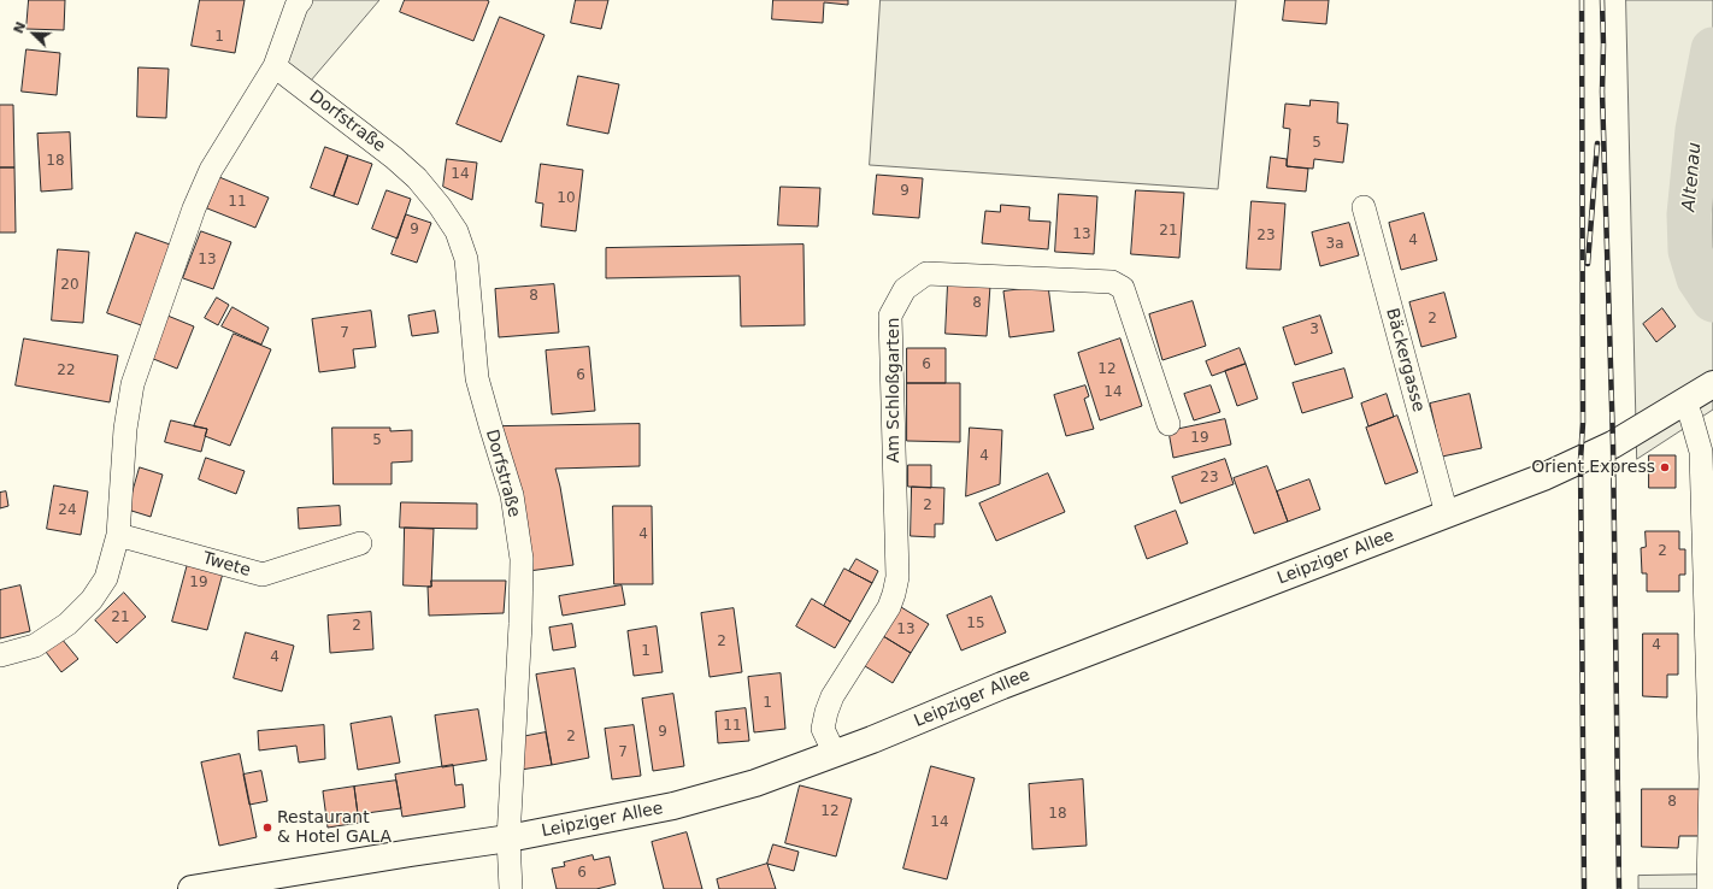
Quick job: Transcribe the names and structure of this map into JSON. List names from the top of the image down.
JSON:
{
  "streets": {
    "main road": ["Leipziger Allee"],
    "street": [
      "Dorfstraße",
      "Bäckergasse",
      "Am Schloßgarten",
      "Twete"
    ]
  },
  "crossings": [
    ["Dorfstraße", "Leipziger Allee"],
    ["Bäckergasse", "Leipziger Allee"],
    ["Am Schloßgarten", "Leipziger Allee"]
  ],
  "water": ["Altenau"],
  "places": ["Orient Express", "Restaurant & Hotel GALA"],
  "house_numbers": [
    "1",
    "5",
    "18",
    "14",
    "9",
    "10",
    "11",
    "9",
    "21",
    "13",
    "23",
    "4",
    "3a",
    "13",
    "20",
    "8",
    "8",
    "2",
    "3",
    "7",
    "6",
    "12",
    "22",
    "6",
    "14",
    "19",
    "5",
    "4",
    "23",
    "2",
    "24",
    "4",
    "2",
    "19",
    "21",
    "15",
    "2",
    "13",
    "2",
    "4",
    "1",
    "4",
    "1",
    "11",
    "9",
    "2",
    "7",
    "8",
    "12",
    "18",
    "14",
    "6"
  ],
  "north": "top left"
}
